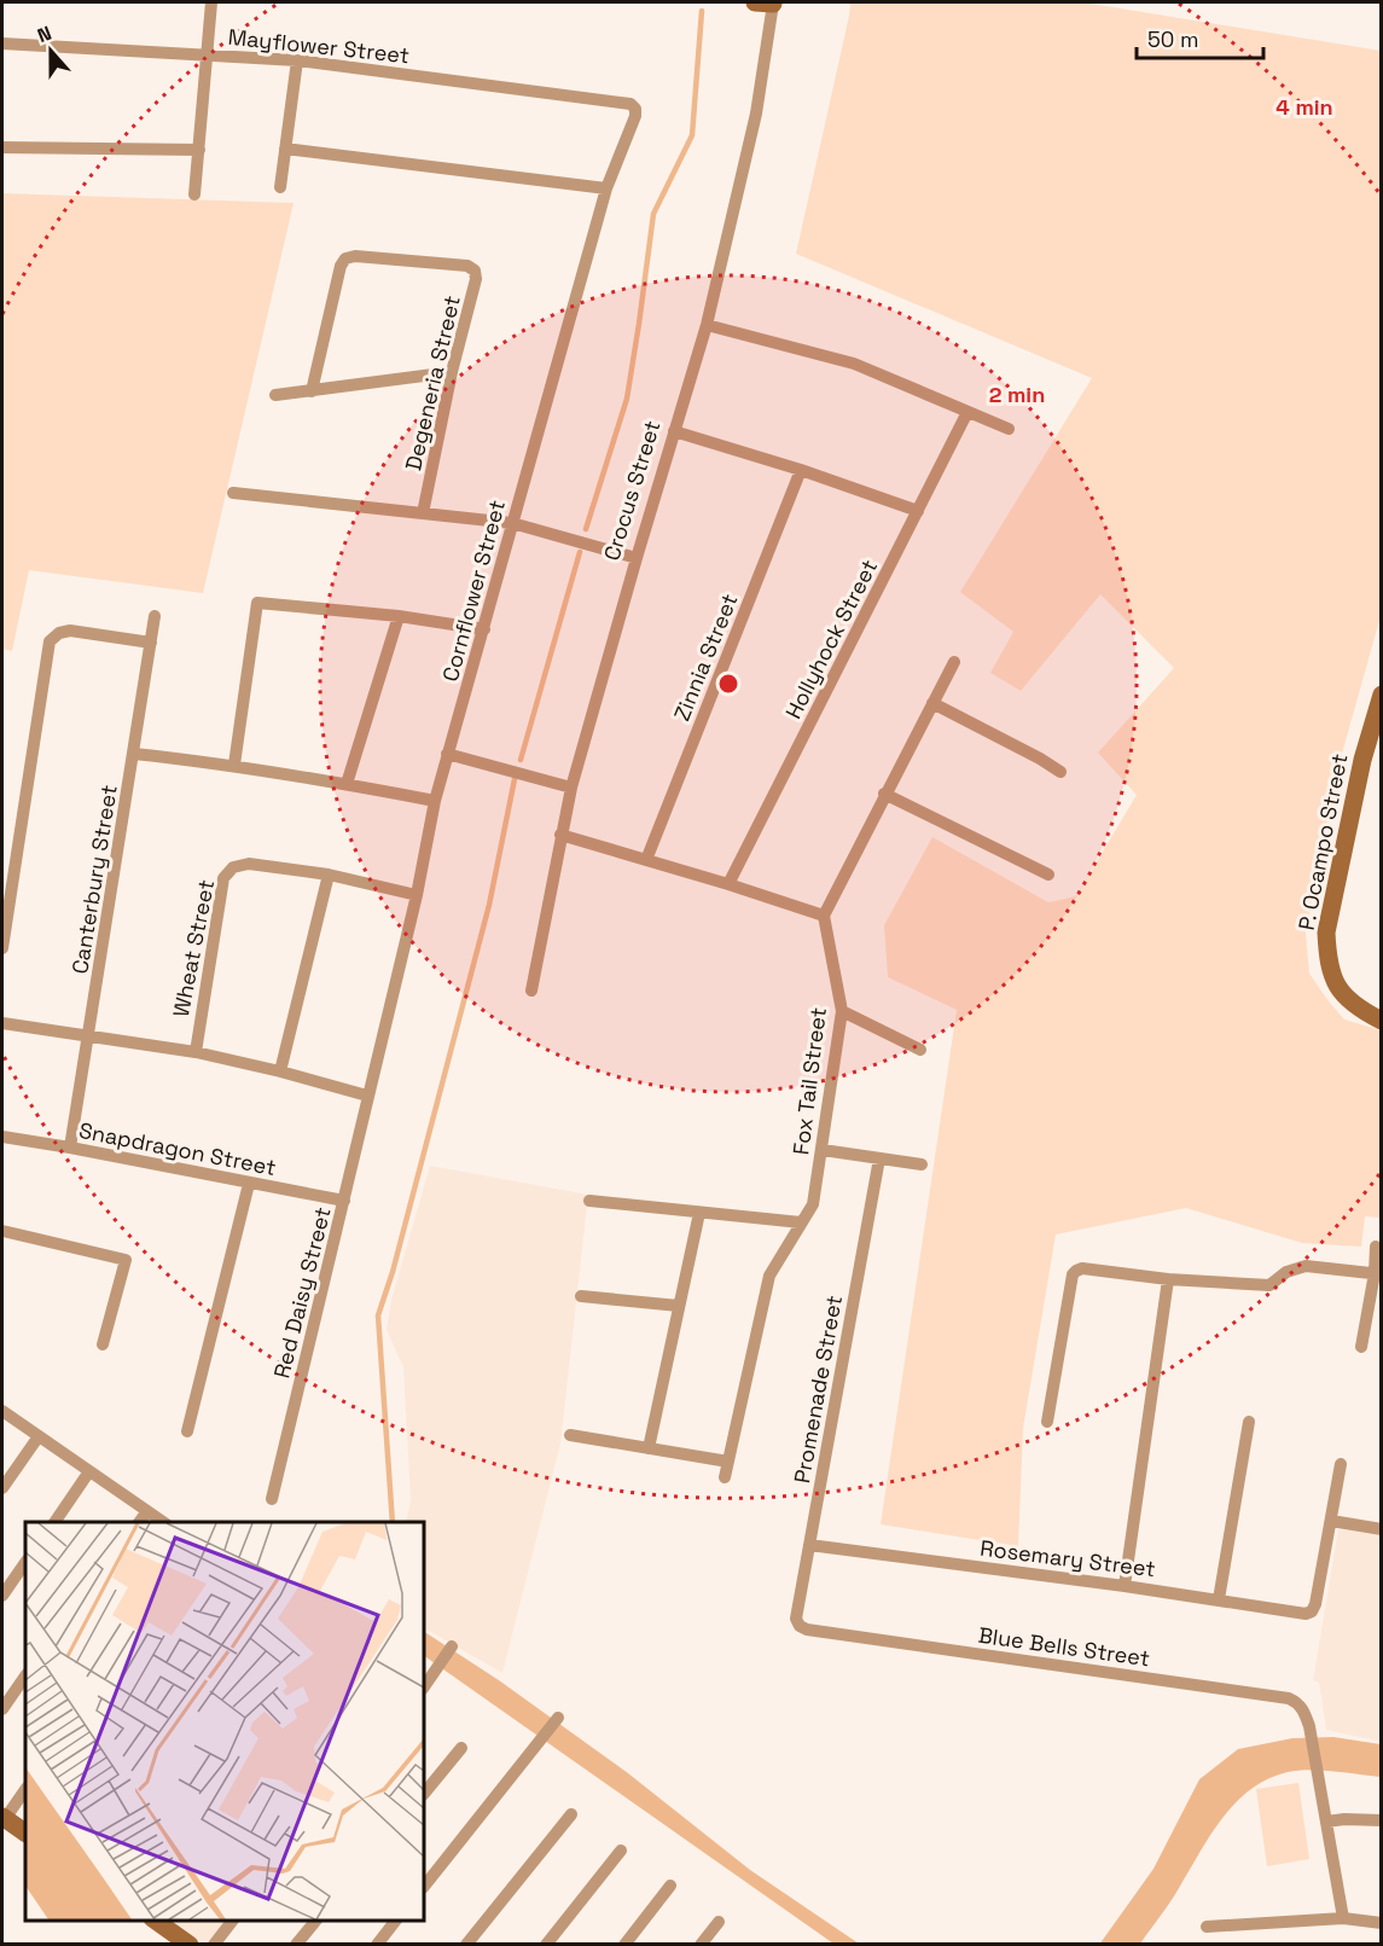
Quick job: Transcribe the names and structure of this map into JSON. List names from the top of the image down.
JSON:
{
  "streets": {
    "street": [
      "Mayflower Street",
      "Degeneria Street",
      "Crocus Street",
      "Cornflower Street",
      "Hollyhock Street",
      "Zinnia Street",
      "P. Ocampo Street",
      "Canterbury Street",
      "Wheat Street",
      "Fox Tail Street",
      "Snapdragon Street",
      "Red Daisy Street",
      "Promenade Street",
      "Rosemary Street",
      "Blue Bells Street"
    ]
  },
  "crossings": [
    ["Mayflower Street", "Cornflower Street"],
    ["Cornflower Street", "Wheat Street"],
    ["Cornflower Street", "Red Daisy Street"],
    ["Canterbury Street", "Snapdragon Street"],
    ["Snapdragon Street", "Red Daisy Street"],
    ["Promenade Street", "Rosemary Street"],
    ["Promenade Street", "Blue Bells Street"]
  ],
  "scale_bar": "50 m",
  "north": "top",
  "rings": ["4 min", "2 min"]
}
